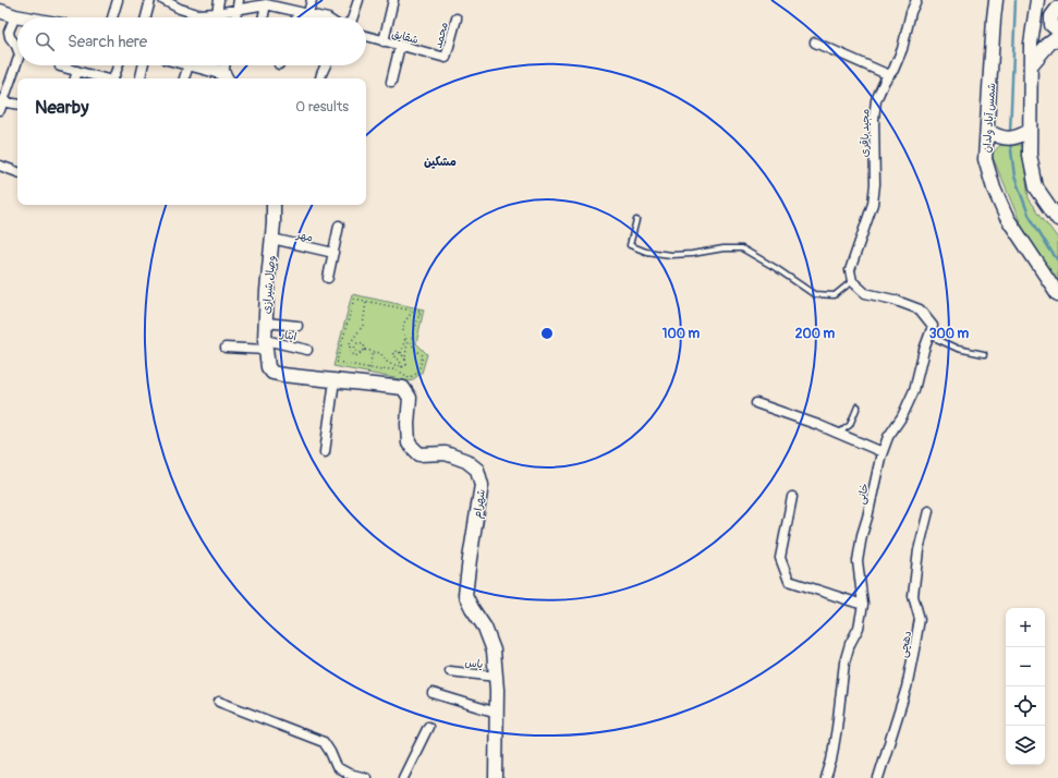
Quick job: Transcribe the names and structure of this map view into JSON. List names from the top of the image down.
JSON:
{
  "streets": {
    "street": [
      "محمد",
      "شقایق",
      "شمس آباد ولدان",
      "مجید باقری",
      "مهر",
      "وصال شیرازی",
      "ایثار",
      "خانی",
      "شهرام",
      "دهچی",
      "یاس"
    ]
  },
  "crossings": [
    ["محمد", "شقایق"],
    ["مهر", "وصال شیرازی"],
    ["وصال شیرازی", "ایثار"],
    ["وصال شیرازی", "شهرام"],
    ["شهرام", "یاس"]
  ],
  "districts": ["مشکین"],
  "page": {
    "search": "Search here",
    "heading": ["Nearby", "0 results"],
    "map_buttons": ["+", "−"]
  },
  "rings": ["100 m", "200 m", "300 m"]
}
